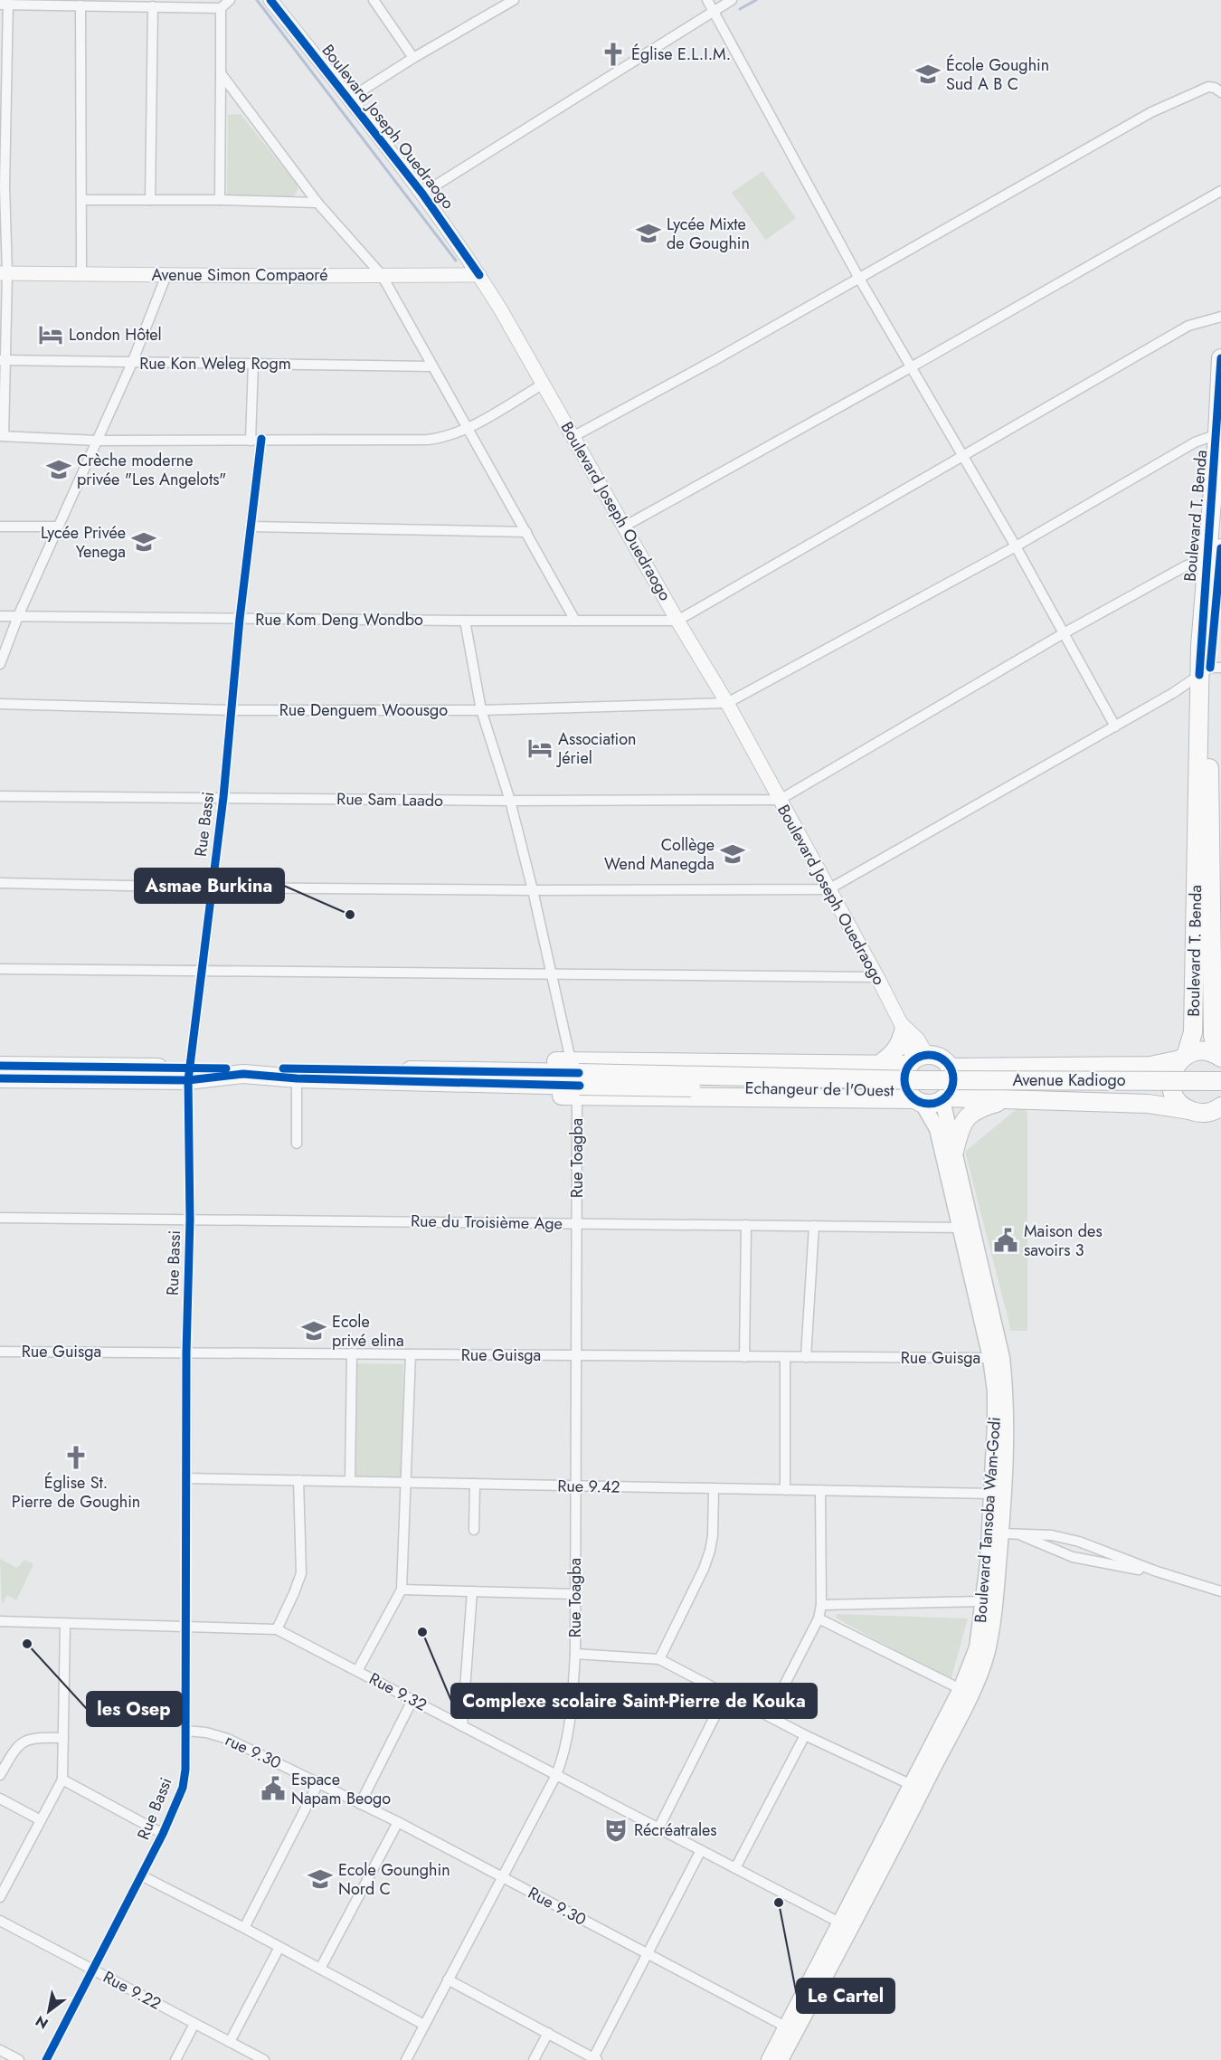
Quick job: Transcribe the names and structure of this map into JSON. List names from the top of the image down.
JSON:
{
  "streets": {
    "highway": ["Boulevard T. Benda", "Avenue Kadiogo", "Echangeur de l'Ouest"],
    "main road": ["Boulevard Tansoba Wam-Godi"],
    "street": [
      "Boulevard Joseph Ouedraogo",
      "Avenue Simon Compaoré",
      "Rue Kon Weleg Rogm",
      "Rue Kom Deng Wondbo",
      "Rue Denguem Woousgo",
      "Rue Sam Laado",
      "Rue Bassi",
      "Rue Toagba",
      "Rue du Troisième Age",
      "Rue Guisga",
      "Rue 9.42",
      "Rue 9.32",
      "rue 9.30",
      "Rue 9.30",
      "Rue 9.22"
    ]
  },
  "crossings": [
    ["Boulevard Joseph Ouedraogo", "Avenue Simon Compaoré"],
    ["Boulevard Joseph Ouedraogo", "Rue Kom Deng Wondbo"],
    ["Boulevard Joseph Ouedraogo", "Rue Denguem Woousgo"],
    ["Boulevard Joseph Ouedraogo", "Rue Sam Laado"],
    ["Boulevard Joseph Ouedraogo", "Boulevard Tansoba Wam-Godi"],
    ["Rue Kom Deng Wondbo", "Rue Bassi"],
    ["Rue Kom Deng Wondbo", "Rue Toagba"],
    ["Rue Denguem Woousgo", "Rue Bassi"],
    ["Rue Denguem Woousgo", "Rue Toagba"],
    ["Rue Sam Laado", "Rue Bassi"],
    ["Rue Sam Laado", "Rue Toagba"],
    ["Rue Bassi", "Rue du Troisième Age"],
    ["Rue Bassi", "Rue Guisga"],
    ["Rue Bassi", "Rue 9.42"],
    ["Rue Bassi", "Rue 9.32"],
    ["Rue Bassi", "rue 9.30"],
    ["Rue Bassi", "Rue 9.22"],
    ["Avenue Kadiogo", "Echangeur de l'Ouest"],
    ["Echangeur de l'Ouest", "Rue Toagba"],
    ["Rue Toagba", "Rue du Troisième Age"],
    ["Rue Toagba", "Rue Guisga"],
    ["Rue Toagba", "Rue 9.42"],
    ["Rue Toagba", "Rue 9.32"],
    ["Rue Toagba", "Rue 9.30"],
    ["Rue du Troisième Age", "Boulevard Tansoba Wam-Godi"],
    ["Rue Guisga", "Boulevard Tansoba Wam-Godi"],
    ["Rue 9.42", "Boulevard Tansoba Wam-Godi"],
    ["Boulevard Tansoba Wam-Godi", "Rue 9.32"],
    ["Boulevard Tansoba Wam-Godi", "Rue 9.30"],
    ["rue 9.30", "Rue 9.30"]
  ],
  "places": {
    "church": ["Église E.L.I.M.", "Église St. Pierre de Goughin"],
    "school or university": [
      "École Goughin Sud A B C",
      "Lycée Mixte de Goughin",
      "Crèche moderne privée \"Les Angelots\"",
      "Lycée Privée Yenega",
      "Collège Wend Manegda",
      "Ecole privé elina",
      "Ecole Gounghin Nord C"
    ],
    "hotel": ["London Hôtel", "Association Jériel"],
    "other": [
      "Asmae Burkina",
      "Complexe scolaire Saint-Pierre de Kouka",
      "les Osep",
      "Le Cartel"
    ],
    "public building": ["Maison des savoirs 3", "Espace Napam Beogo"],
    "theatre": ["Récréatrales"]
  },
  "north": "bottom left"
}
